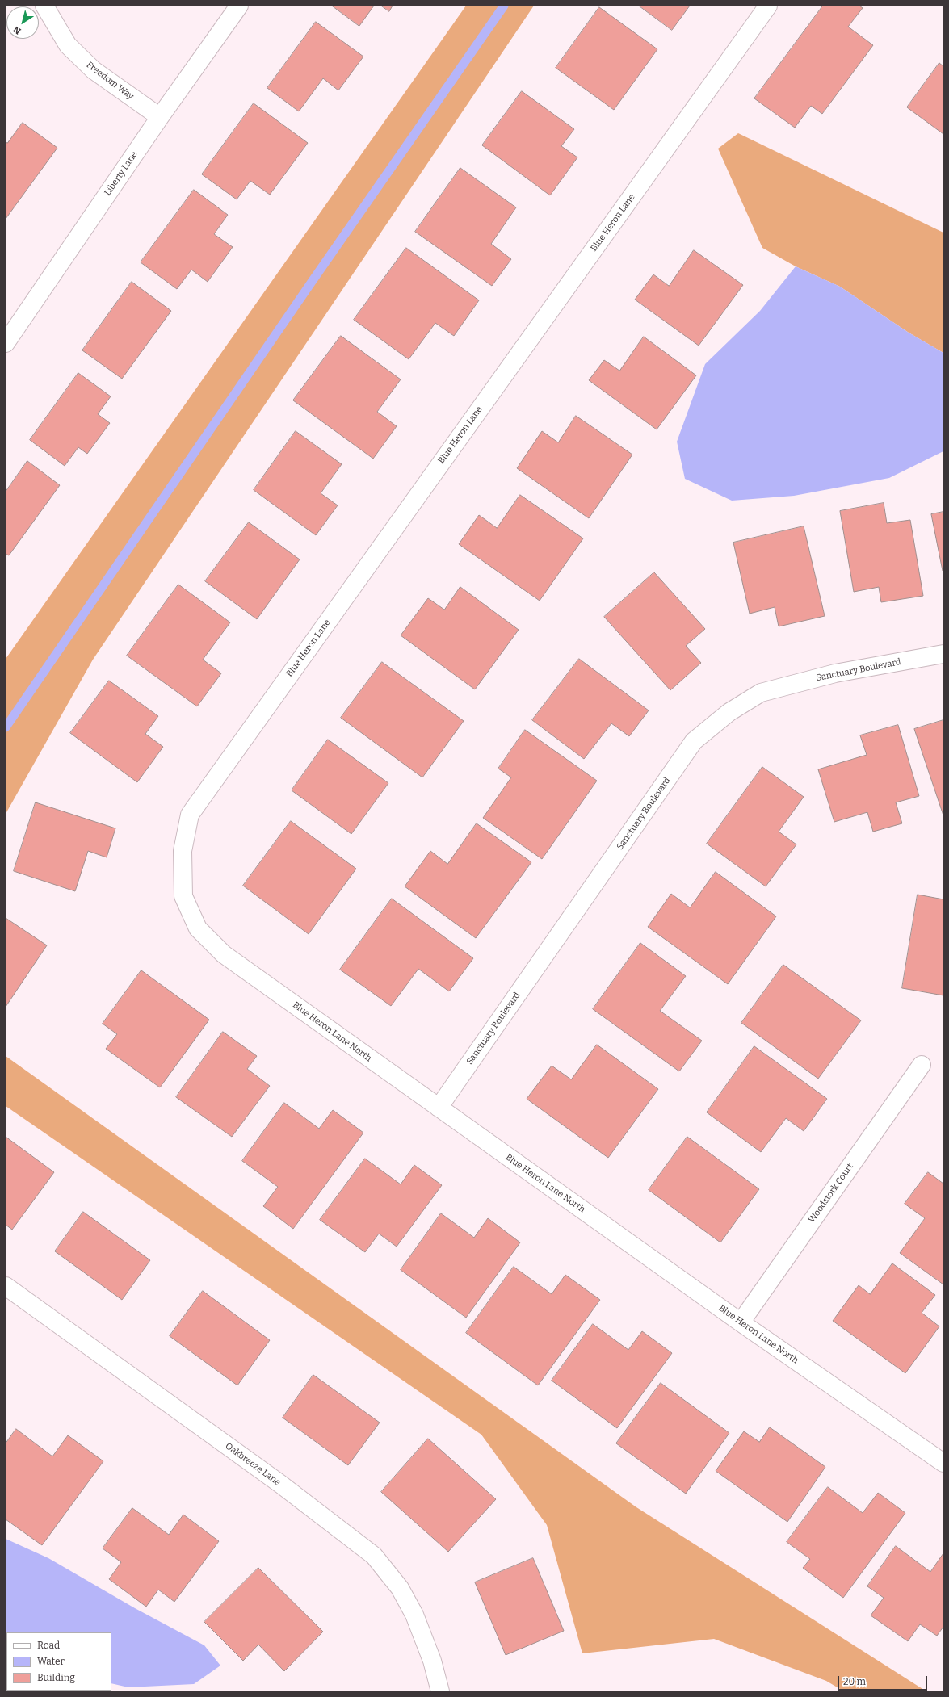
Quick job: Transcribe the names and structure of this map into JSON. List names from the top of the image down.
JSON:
{
  "streets": {
    "street": [
      "Freedom Way",
      "Liberty Lane",
      "Blue Heron Lane",
      "Sanctuary Boulevard",
      "Blue Heron Lane North",
      "Woodstork Court",
      "Oakbreeze Lane"
    ]
  },
  "crossings": [
    ["Freedom Way", "Liberty Lane"],
    ["Blue Heron Lane", "Blue Heron Lane North"],
    ["Sanctuary Boulevard", "Blue Heron Lane North"],
    ["Blue Heron Lane North", "Woodstork Court"]
  ],
  "legend": ["Road", "Water", "Building"],
  "scale_bar": "20 m",
  "north": "bottom left"
}
